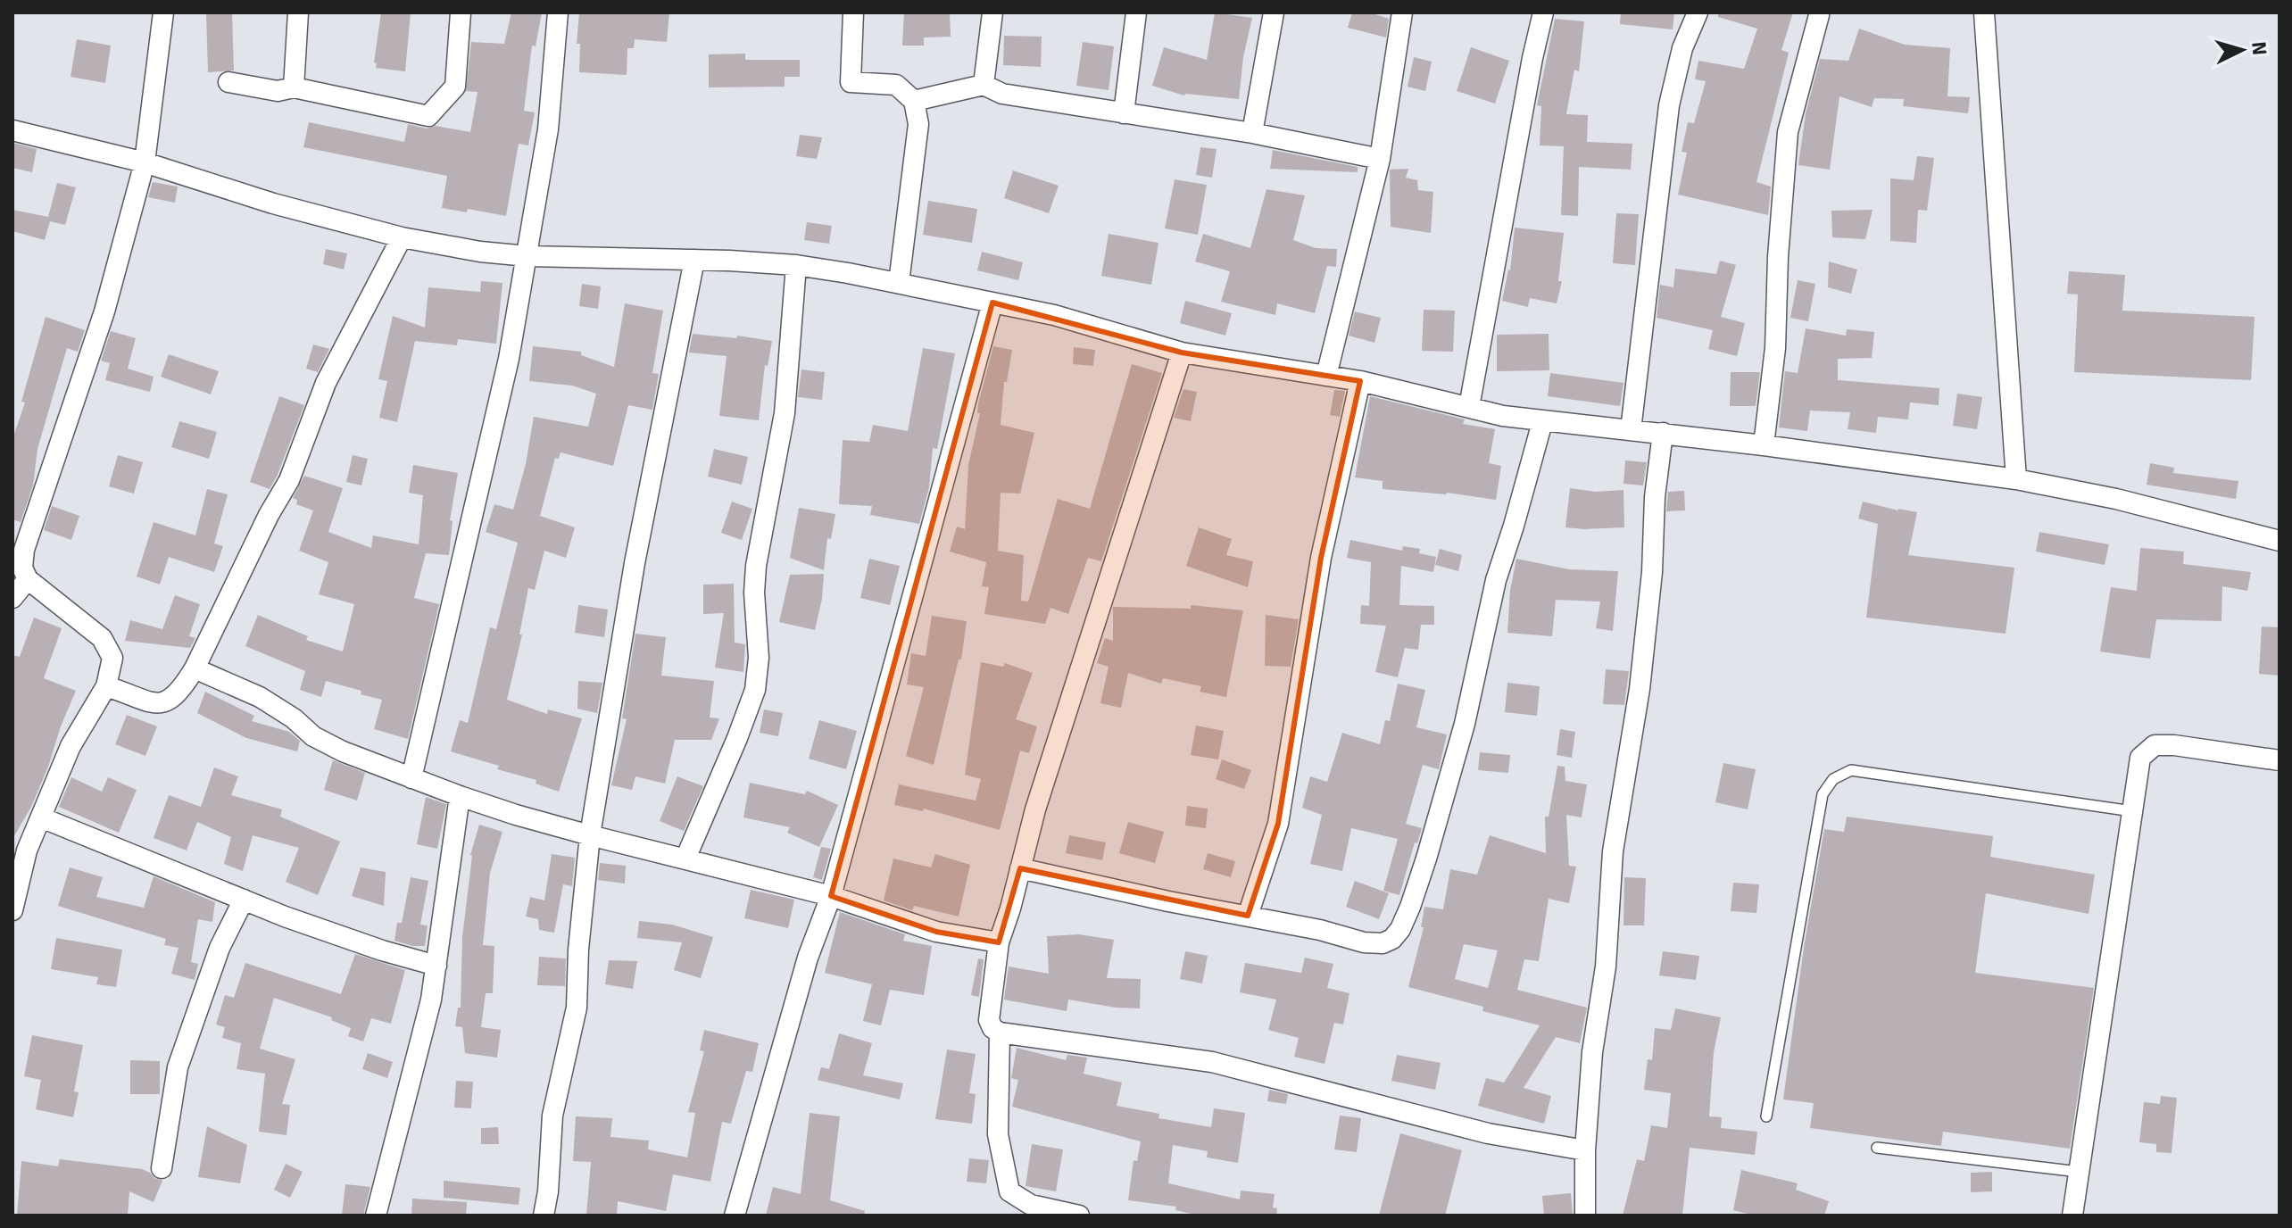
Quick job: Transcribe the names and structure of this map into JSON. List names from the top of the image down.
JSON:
{
  "north": "right"
}
